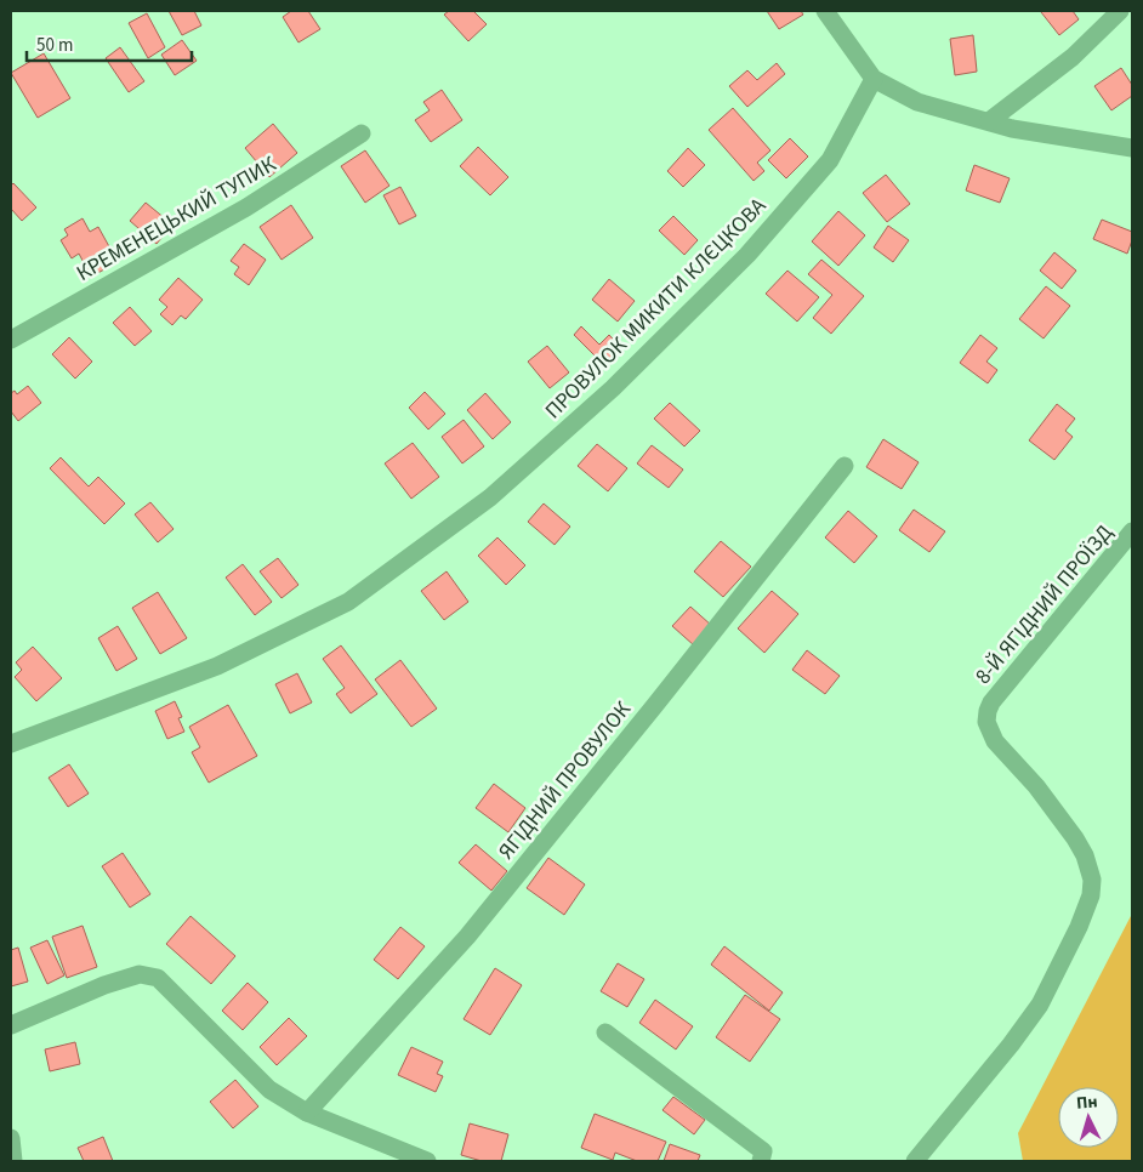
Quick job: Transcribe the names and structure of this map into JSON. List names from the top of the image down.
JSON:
{
  "streets": {
    "street": [
      "КРЕМЕНЕЦЬКИЙ ТУПИК",
      "ПРОВУЛОК МИКИТИ КЛЄЦКОВА",
      "8-Й ЯГІДНИЙ ПРОЇЗД",
      "ЯГІДНИЙ ПРОВУЛОК"
    ]
  },
  "scale_bar": "50 m",
  "north": "top"
}
